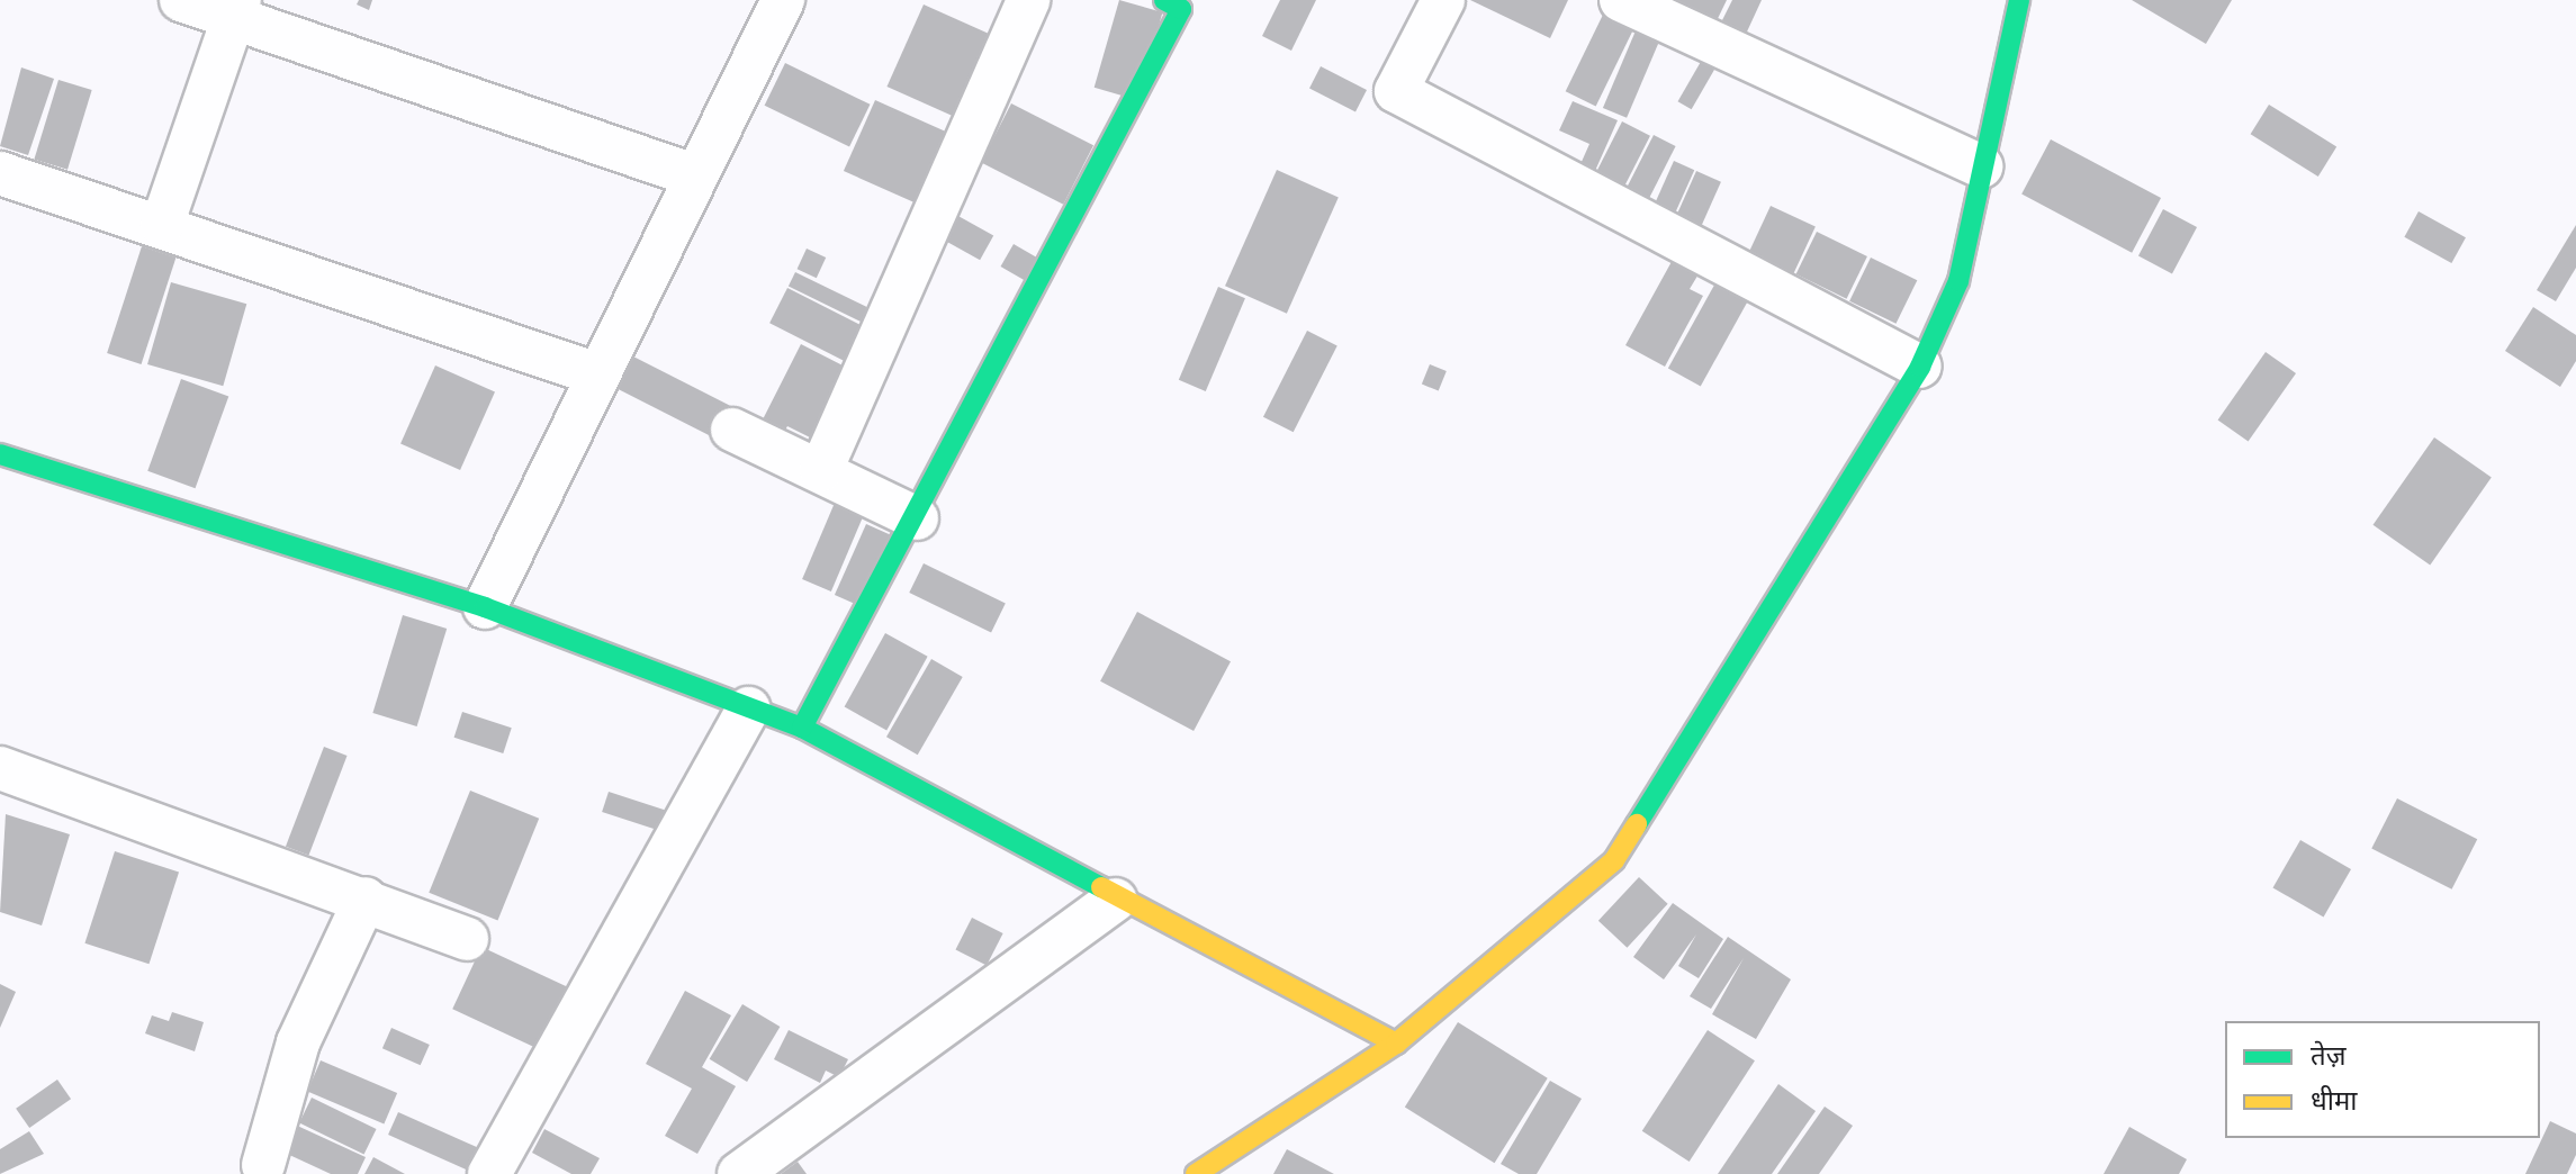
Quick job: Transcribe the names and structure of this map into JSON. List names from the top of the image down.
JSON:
{
  "legend": ["तेज़", "धीमा"]
}
